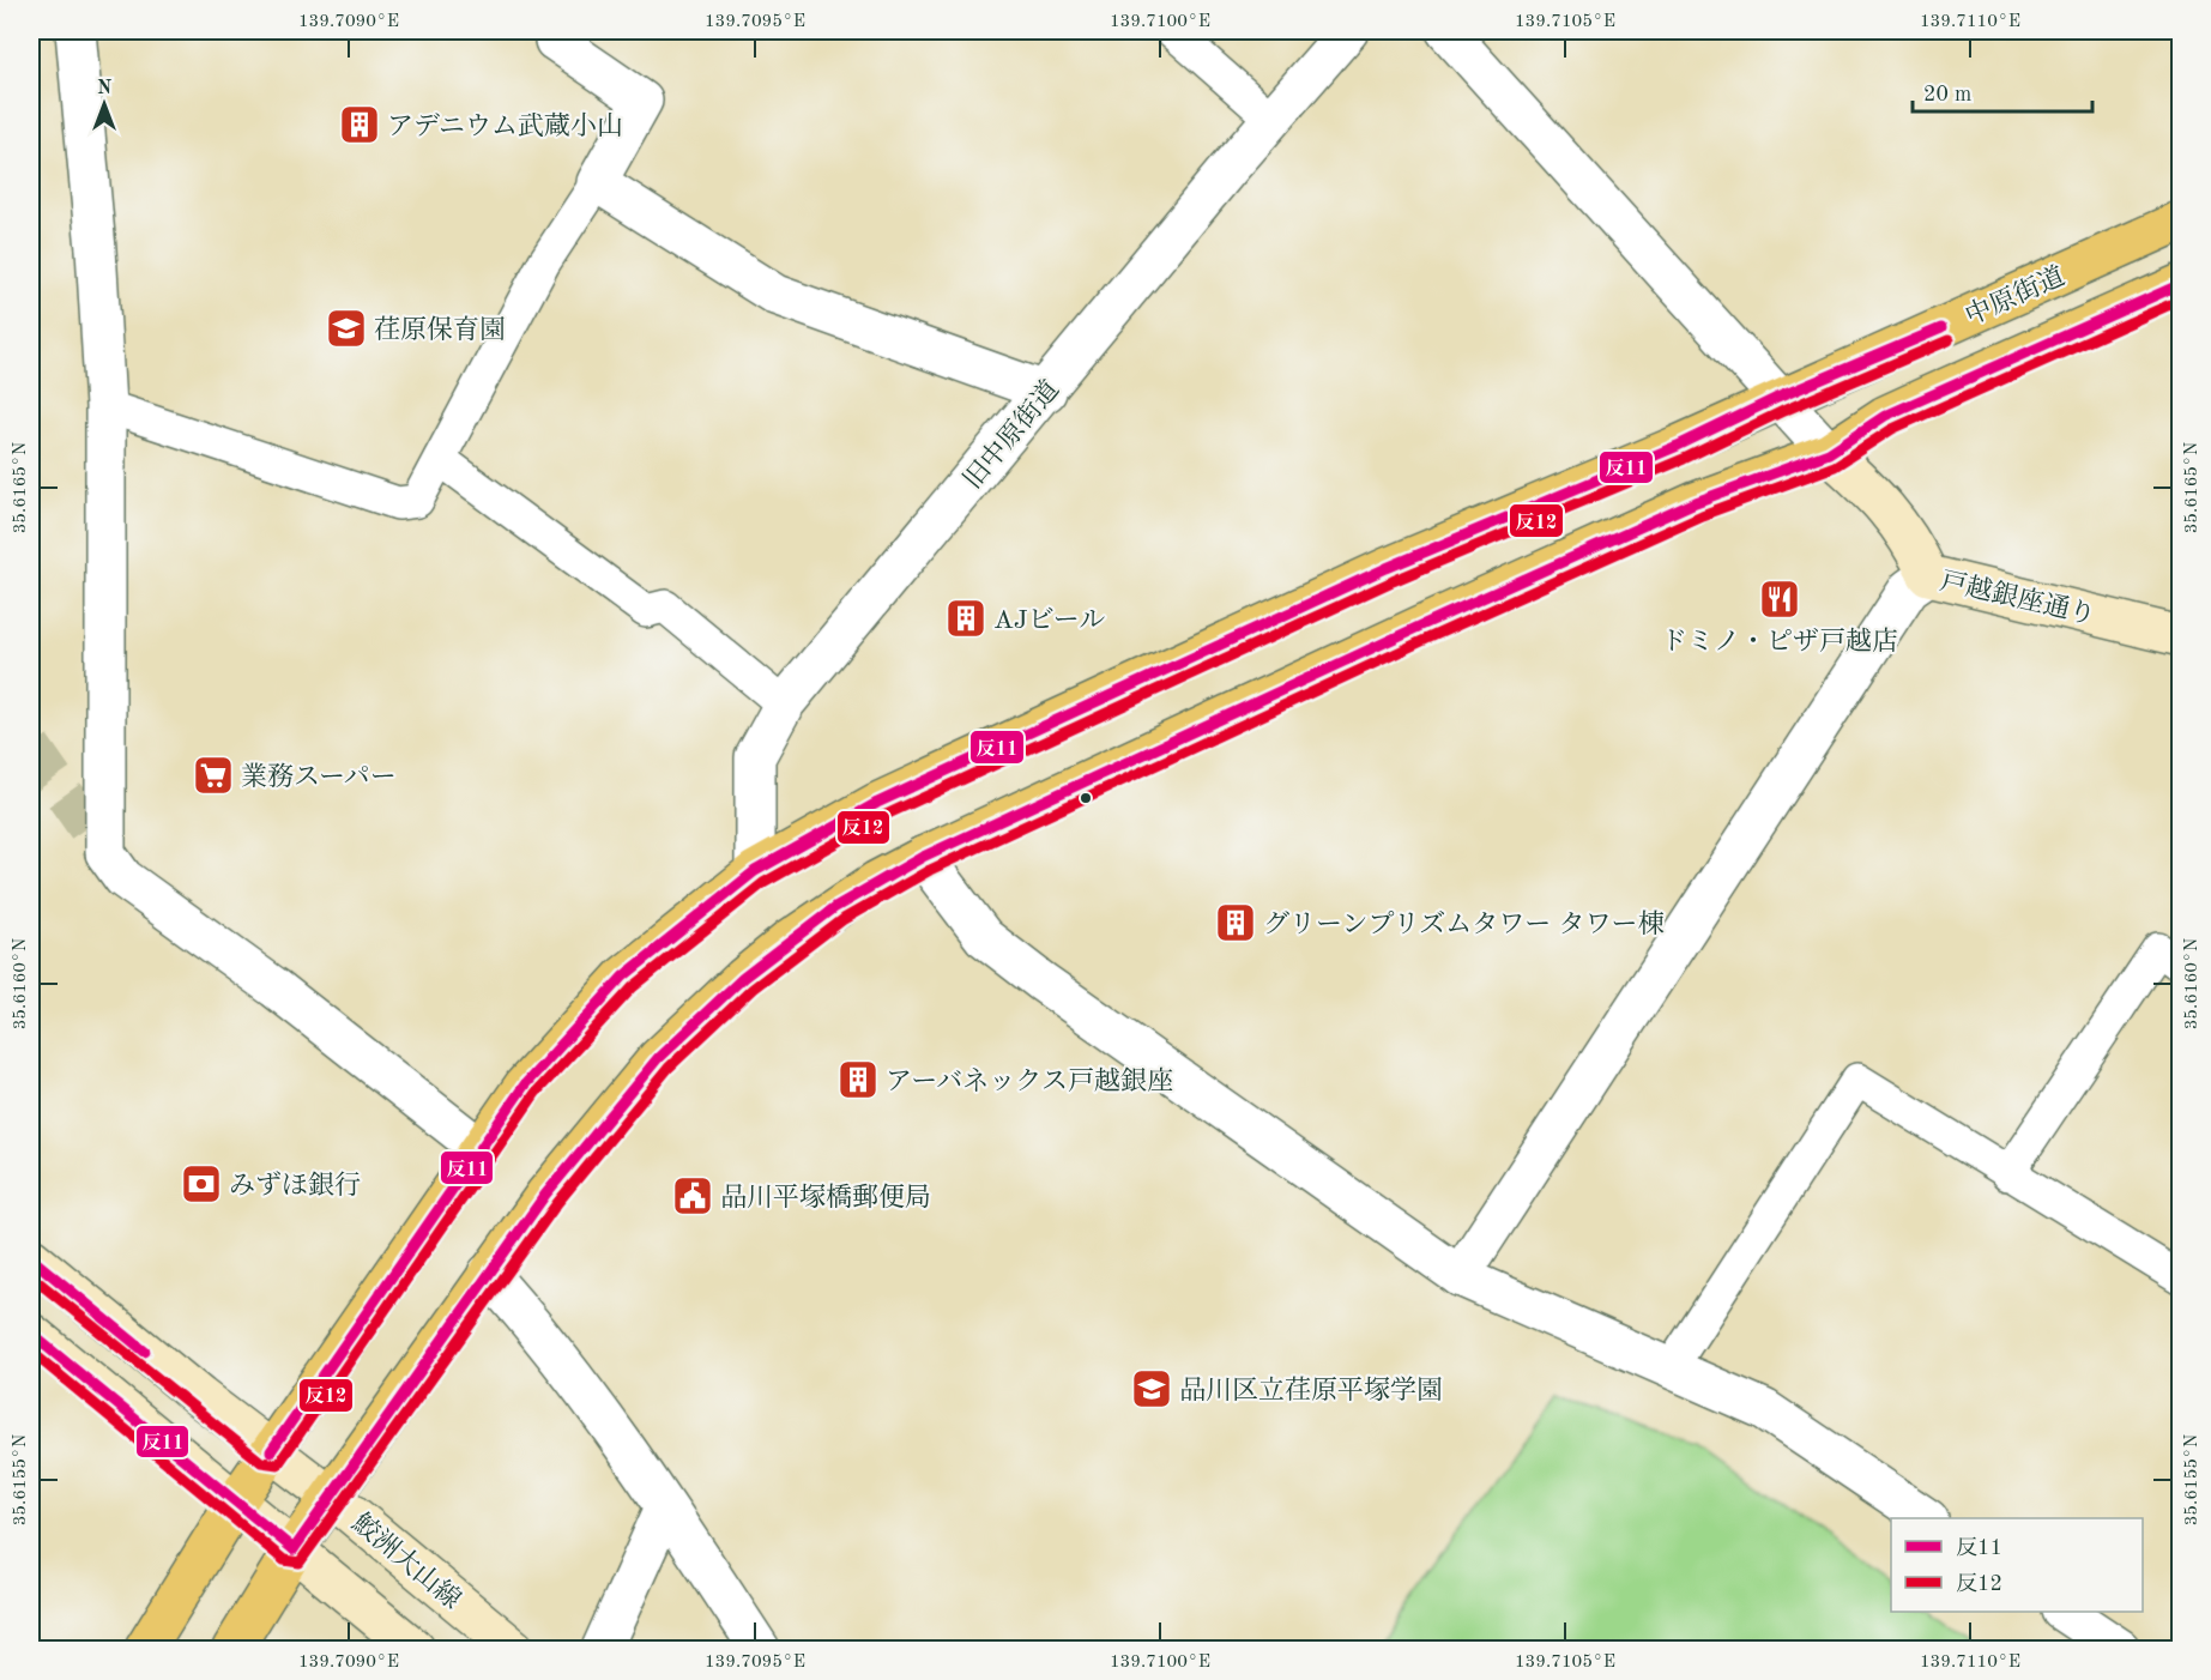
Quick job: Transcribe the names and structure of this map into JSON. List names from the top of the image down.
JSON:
{
  "streets": {
    "main road": ["中原街道", "戸越銀座通り", "鮫洲大山線"],
    "street": ["旧中原街道"]
  },
  "crossings": [
    ["中原街道", "旧中原街道"],
    ["中原街道", "鮫洲大山線"]
  ],
  "places": {
    "building": [
      "アデニウム武蔵小山",
      "AJビール",
      "グリーンプリズムタワー タワー棟",
      "アーバネックス戸越銀座"
    ],
    "school or university": ["荏原保育園", "品川区立荏原平塚学園"],
    "restaurant": ["ドミノ・ピザ戸越店"],
    "supermarket": ["業務スーパー"],
    "bank": ["みずほ銀行"],
    "public building": ["品川平塚橋郵便局"]
  },
  "lines": ["transit line 反11", "transit line 反12"],
  "legend": ["反11", "反12"],
  "scale_bar": "20 m",
  "north": "top",
  "coordinates": [
    "139.7090°E",
    "139.7095°E",
    "139.7100°E",
    "139.7105°E",
    "139.7110°E",
    "35.6165°N",
    "35.6160°N",
    "35.6155°N"
  ]
}
